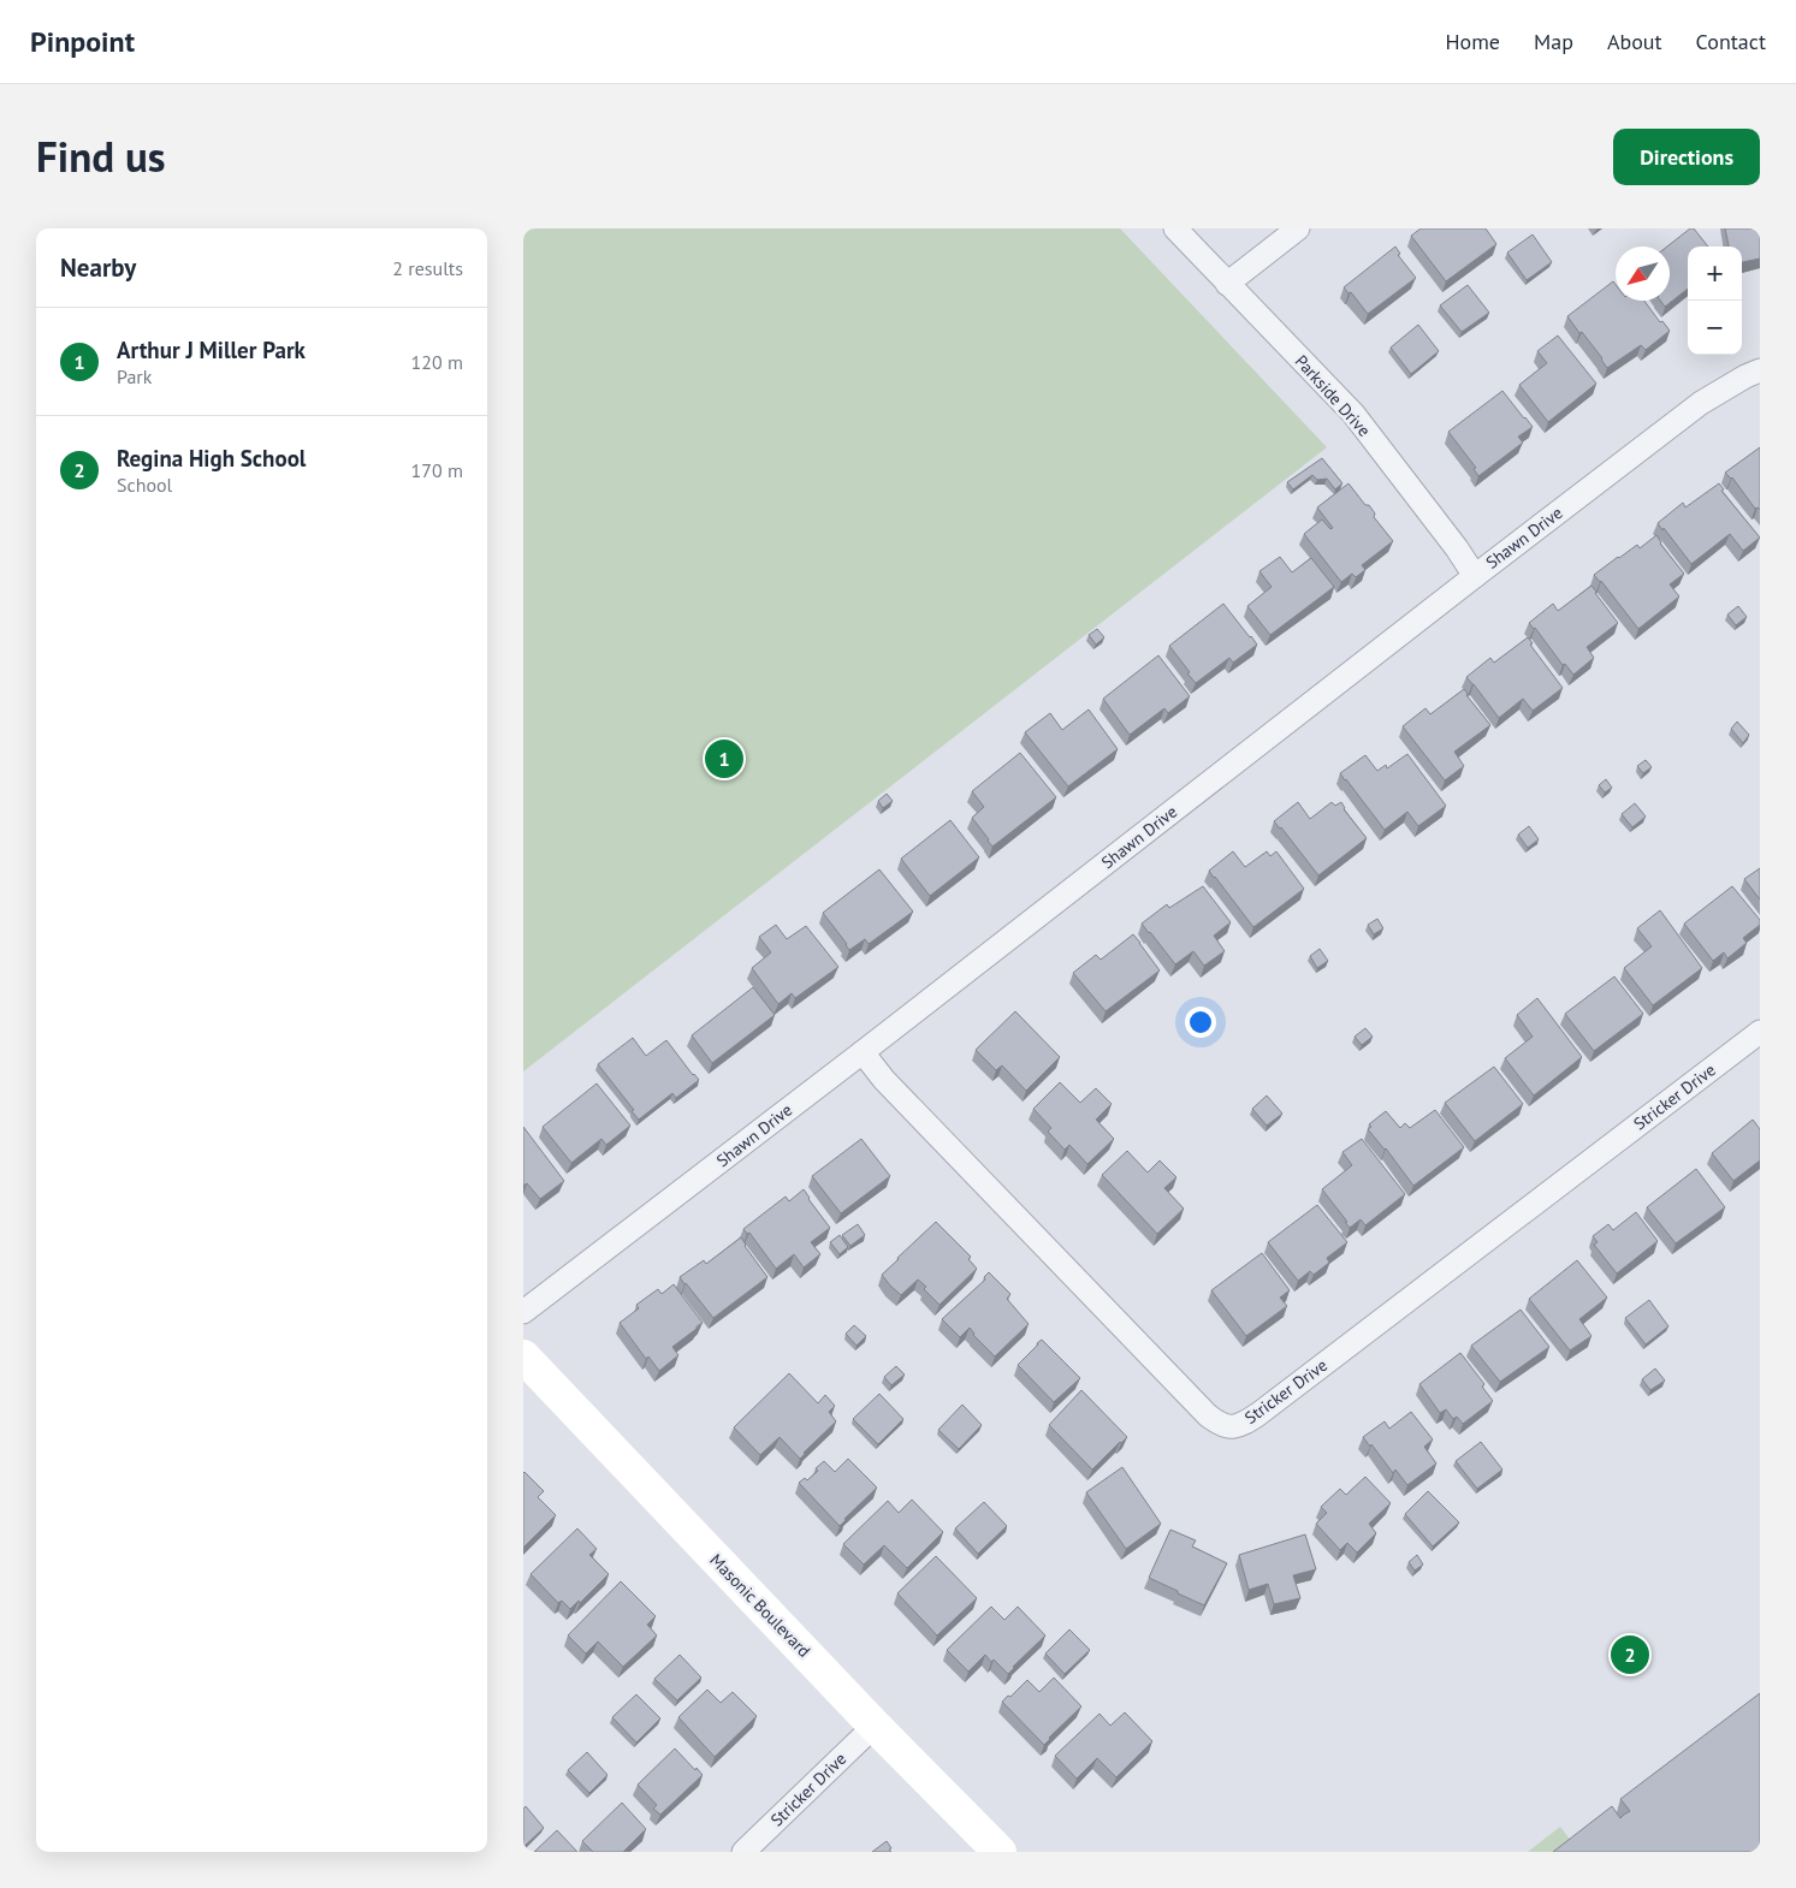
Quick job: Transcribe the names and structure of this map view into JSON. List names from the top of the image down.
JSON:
{
  "streets": {
    "street": [
      "Parkside Drive",
      "Shawn Drive",
      "Stricker Drive",
      "Masonic Boulevard"
    ]
  },
  "crossings": [
    ["Parkside Drive", "Shawn Drive"],
    ["Shawn Drive", "Stricker Drive"],
    ["Stricker Drive", "Masonic Boulevard"]
  ],
  "north": "bottom left",
  "page": {
    "header": "Pinpoint",
    "nav": [
      "Home",
      "Map",
      "About",
      "Contact"
    ],
    "title": "Find us",
    "buttons": "Directions",
    "heading": ["Nearby", "2 results"],
    "map_buttons": ["+", "−"],
    "list": [
      {
        "mark": "1",
        "name": "Arthur J Miller Park",
        "note": "Park",
        "value": "120 m"
      },
      {
        "mark": "2",
        "name": "Regina High School",
        "note": "School",
        "value": "170 m"
      }
    ],
    "pins": ["1", "2"]
  }
}
